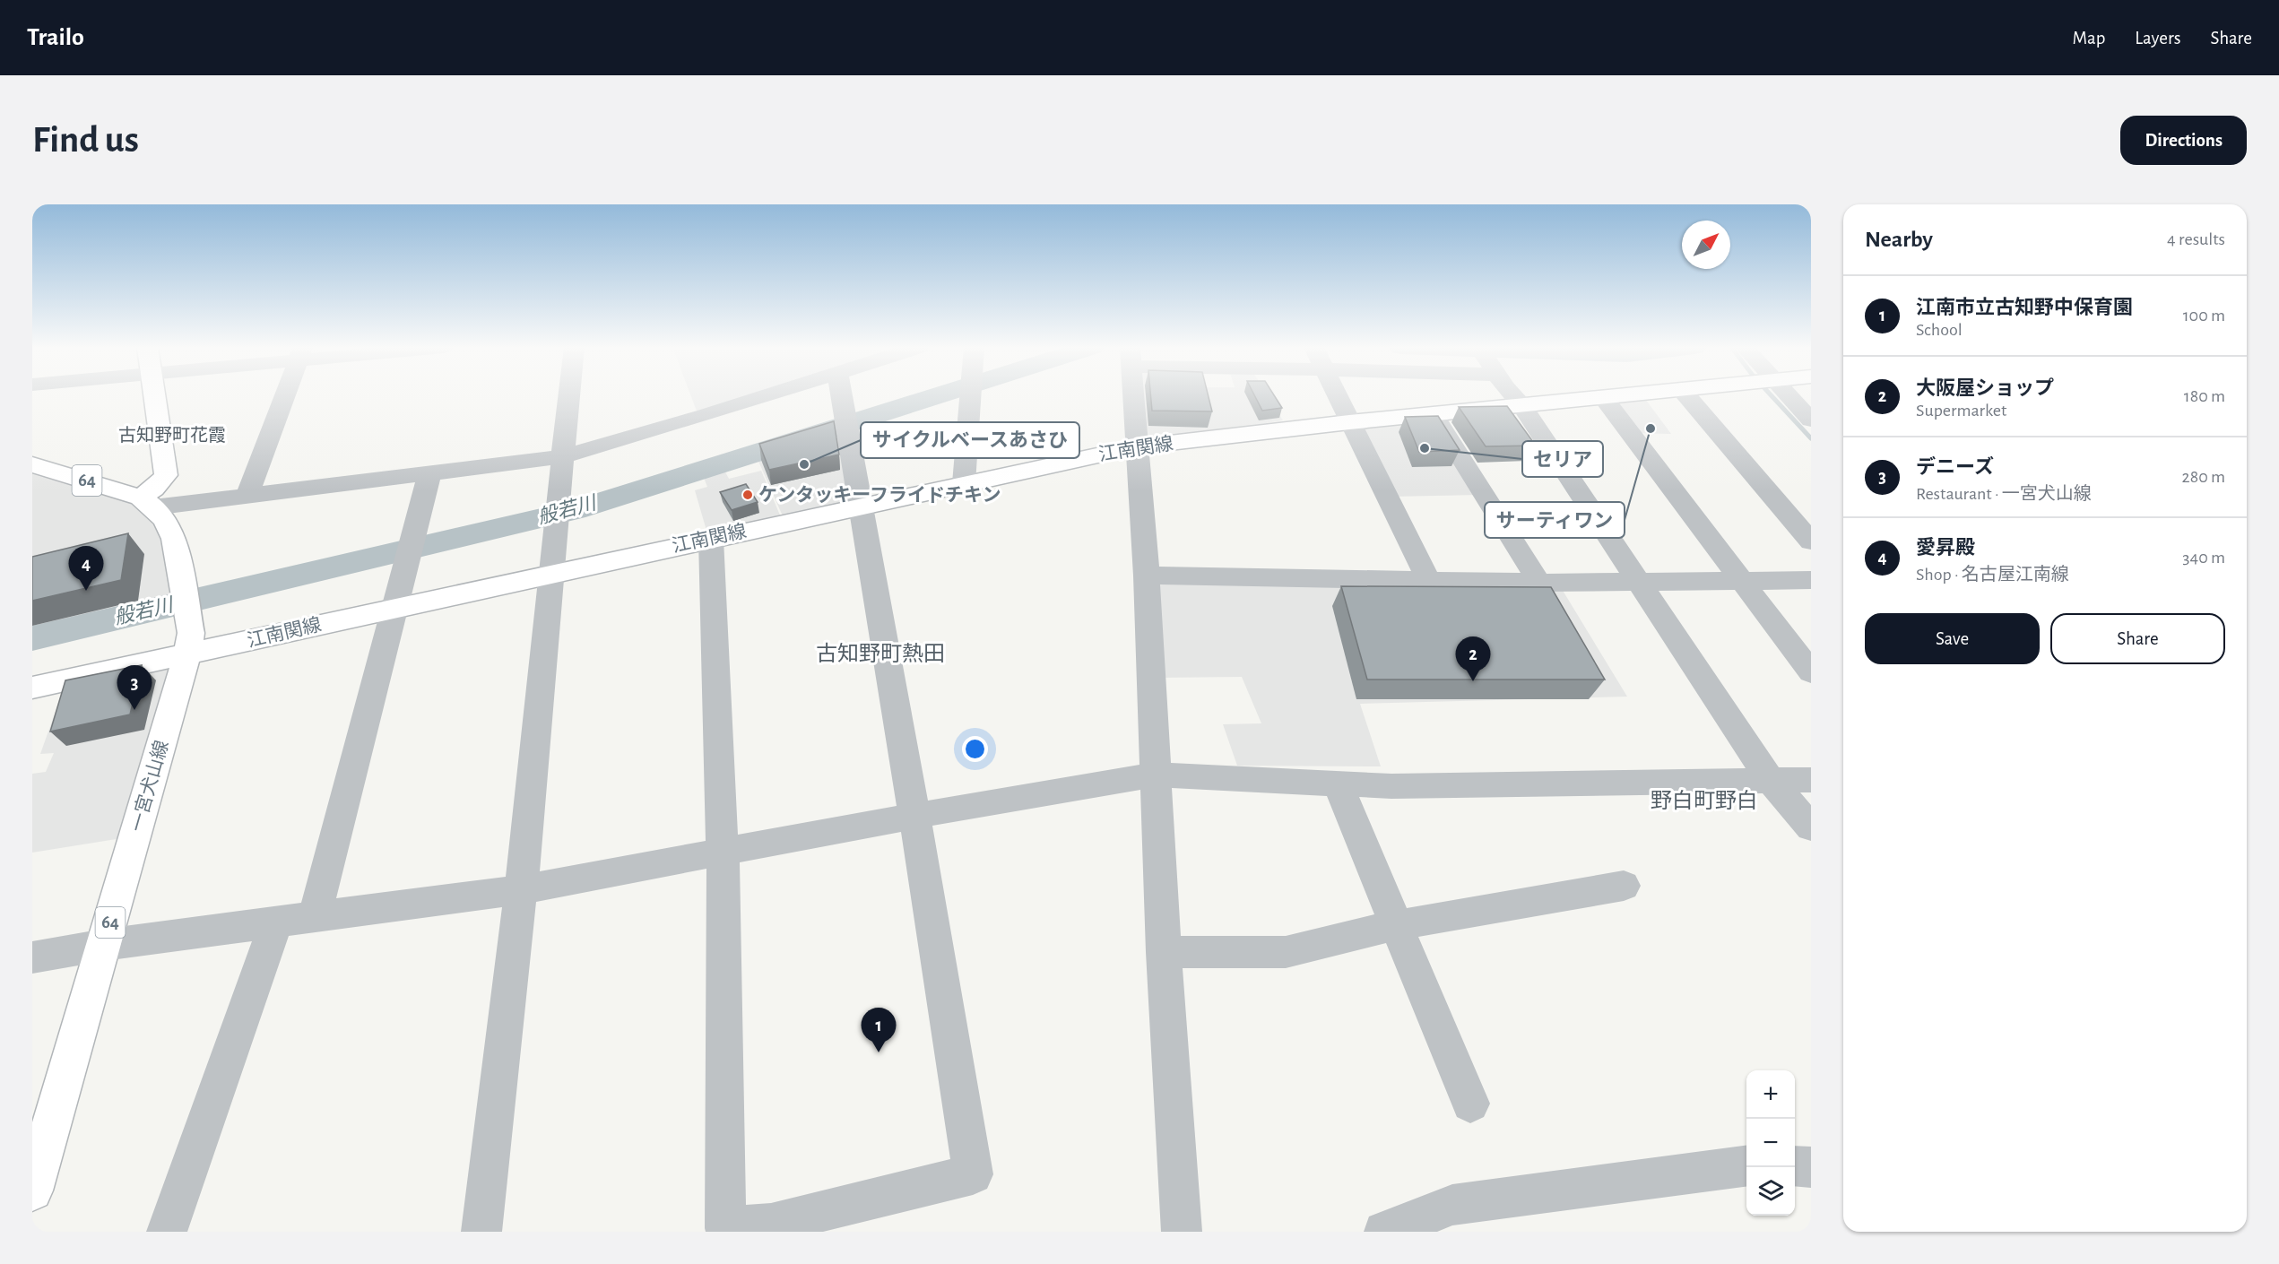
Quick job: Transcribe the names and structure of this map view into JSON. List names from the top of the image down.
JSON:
{
  "streets": {
    "main road": ["江南関線", "64", "一宮犬山線"]
  },
  "crossings": [
    ["江南関線", "一宮犬山線"],
    ["64", "一宮犬山線"]
  ],
  "districts": ["古知野町花霞", "古知野町熱田", "野白町野白"],
  "water": ["般若川"],
  "places": [
    "サーティワン",
    "セリア",
    "サイクルベースあさひ",
    "ケンタッキーフライドチキン"
  ],
  "north": "top right",
  "page": {
    "header": "Trailo",
    "nav": ["Map", "Layers", "Share"],
    "buttons": [
      "Directions",
      ["Save", "Share"]
    ],
    "title": "Find us",
    "heading": ["Nearby", "4 results"],
    "list": [
      {
        "mark": "1",
        "name": "江南市立古知野中保育園",
        "note": "School",
        "value": "100 m"
      },
      {
        "mark": "2",
        "name": "大阪屋ショップ",
        "note": "Supermarket",
        "value": "180 m"
      },
      {
        "mark": "3",
        "name": "デニーズ",
        "note": "Restaurant · 一宮犬山線",
        "value": "280 m"
      },
      {
        "mark": "4",
        "name": "愛昇殿",
        "note": "Shop · 名古屋江南線",
        "value": "340 m"
      }
    ],
    "pins": [
      "4",
      "2",
      "3",
      "1"
    ],
    "map_buttons": ["+", "−"]
  }
}
